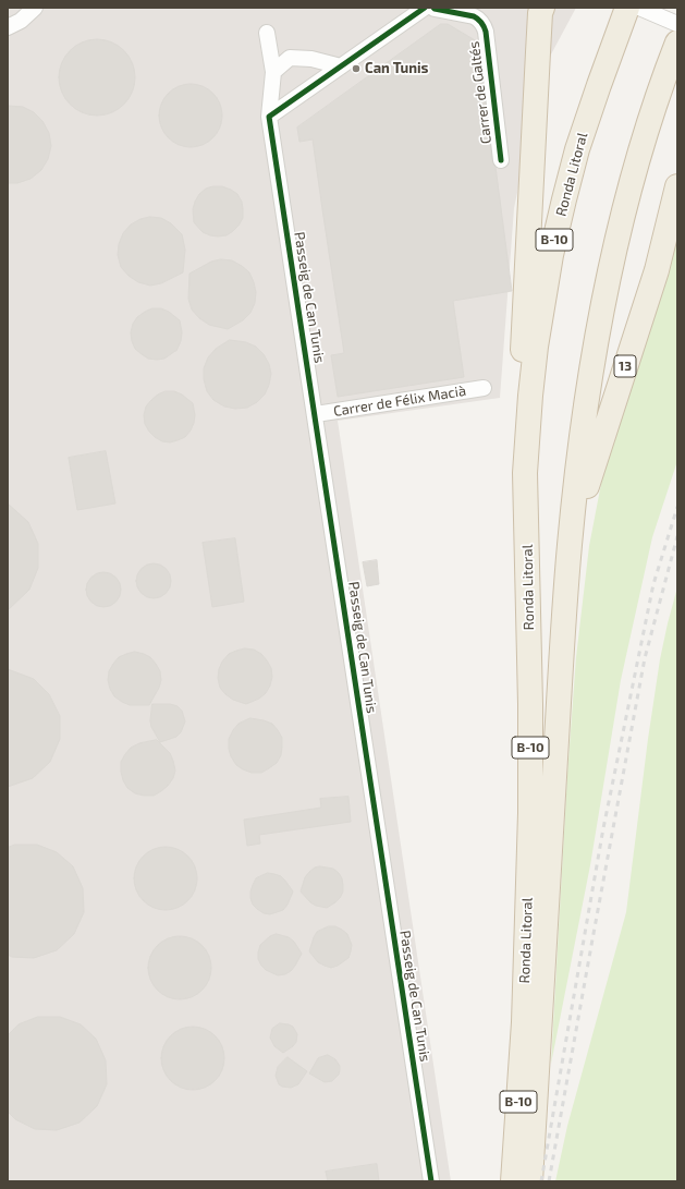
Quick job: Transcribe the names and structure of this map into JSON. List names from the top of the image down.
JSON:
{
  "streets": {
    "highway": ["Ronda Litoral", "B-10", "13"],
    "street": ["Carrer de Galtés", "Passeig de Can Tunis", "Carrer de Félix Macià"]
  },
  "crossings": [
    ["Ronda Litoral", "13"],
    ["Passeig de Can Tunis", "Carrer de Félix Macià"]
  ],
  "places": ["Can Tunis"]
}
